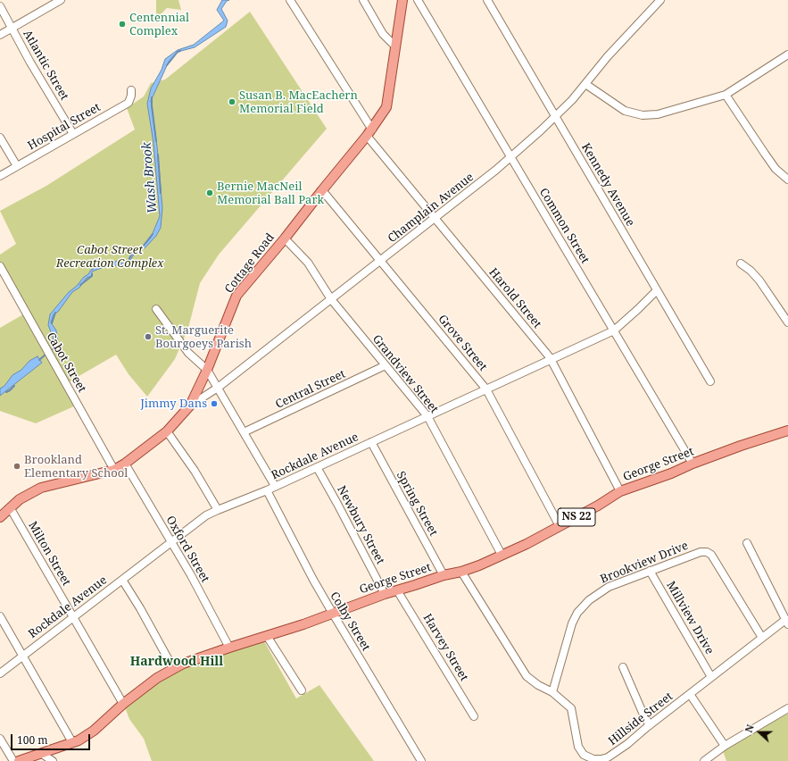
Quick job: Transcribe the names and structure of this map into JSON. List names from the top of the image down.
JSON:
{
  "streets": {
    "main road": ["Cottage Road", "George Street", "NS 22"],
    "street": [
      "Atlantic Street",
      "Hospital Street",
      "Kennedy Avenue",
      "Champlain Avenue",
      "Common Street",
      "Harold Street",
      "Grove Street",
      "Cabot Street",
      "Grandview Street",
      "Central Street",
      "Rockdale Avenue",
      "Spring Street",
      "Newbury Street",
      "Oxford Street",
      "Milton Street",
      "Brookview Drive",
      "Millview Drive",
      "Colby Street",
      "Harvey Street",
      "Hillside Street"
    ]
  },
  "crossings": [
    ["Atlantic Street", "Hospital Street"],
    ["Kennedy Avenue", "Champlain Avenue"],
    ["Kennedy Avenue", "Rockdale Avenue"],
    ["Champlain Avenue", "Common Street"],
    ["Champlain Avenue", "Cottage Road"],
    ["Champlain Avenue", "Harold Street"],
    ["Champlain Avenue", "Grove Street"],
    ["Champlain Avenue", "Grandview Street"],
    ["Common Street", "Rockdale Avenue"],
    ["Common Street", "George Street"],
    ["Cottage Road", "Harold Street"],
    ["Cottage Road", "Grove Street"],
    ["Cottage Road", "Cabot Street"],
    ["Cottage Road", "Grandview Street"],
    ["Cottage Road", "Oxford Street"],
    ["Cottage Road", "Milton Street"],
    ["Harold Street", "Rockdale Avenue"],
    ["Harold Street", "George Street"],
    ["Grove Street", "Rockdale Avenue"],
    ["Grove Street", "George Street"],
    ["Grandview Street", "Central Street"],
    ["Grandview Street", "Rockdale Avenue"],
    ["Grandview Street", "George Street"],
    ["Rockdale Avenue", "Spring Street"],
    ["Rockdale Avenue", "Newbury Street"],
    ["Rockdale Avenue", "Oxford Street"],
    ["Rockdale Avenue", "Milton Street"],
    ["Rockdale Avenue", "Colby Street"],
    ["George Street", "Spring Street"],
    ["George Street", "Newbury Street"],
    ["George Street", "Oxford Street"],
    ["George Street", "Milton Street"],
    ["George Street", "Colby Street"],
    ["George Street", "Harvey Street"],
    ["George Street", "Hillside Street"],
    ["Brookview Drive", "Millview Drive"],
    ["Brookview Drive", "Hillside Street"],
    ["Millview Drive", "Hillside Street"]
  ],
  "districts": ["Hardwood Hill"],
  "water": ["Wash Brook"],
  "parks": ["Cabot Street Recreation Complex"],
  "places": [
    "Centennial Complex",
    "Susan B. MacEachern Memorial Field",
    "Bernie MacNeil Memorial Ball Park",
    "St. Marguerite Bourgoeys Parish",
    "Jimmy Dans",
    "Brookland Elementary School"
  ],
  "scale_bar": "100 m",
  "north": "left"
}
